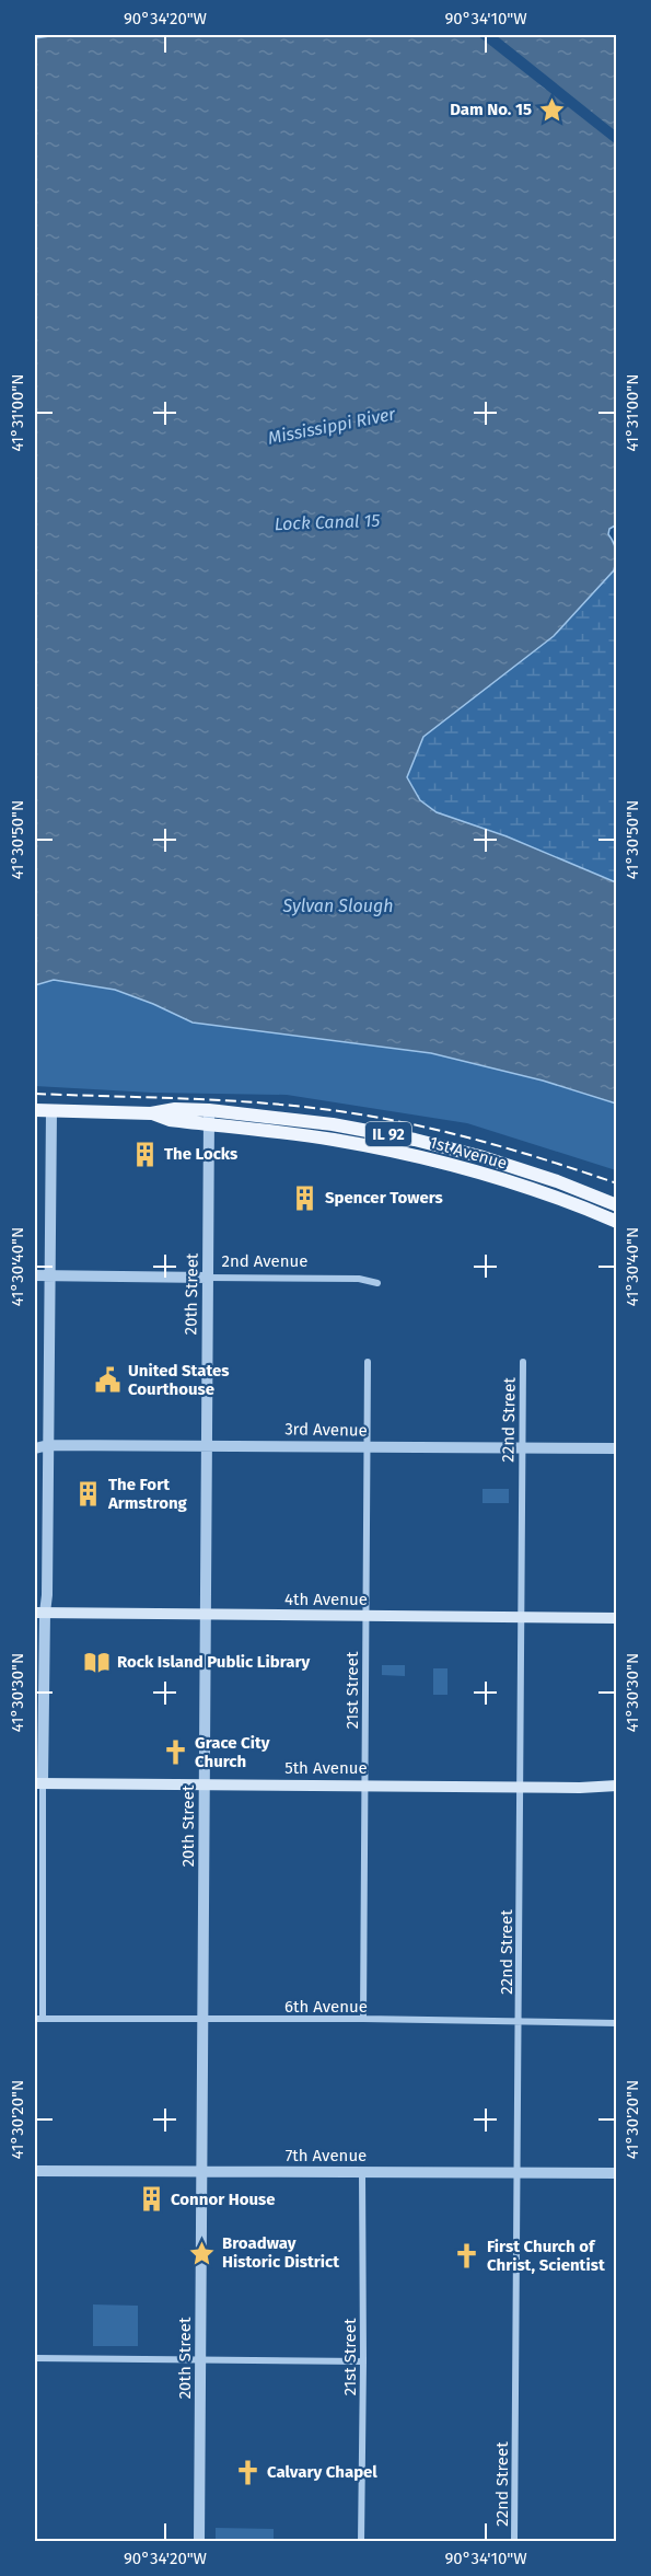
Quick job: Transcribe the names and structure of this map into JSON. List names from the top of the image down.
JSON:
{
  "streets": {
    "main road": [
      "IL 92",
      "1st Avenue",
      "4th Avenue",
      "5th Avenue"
    ],
    "street": [
      "2nd Avenue",
      "20th Street",
      "22nd Street",
      "3rd Avenue",
      "21st Street",
      "6th Avenue",
      "7th Avenue"
    ]
  },
  "crossings": [
    ["1st Avenue", "20th Street"],
    ["2nd Avenue", "20th Street"],
    ["20th Street", "3rd Avenue"],
    ["20th Street", "4th Avenue"],
    ["20th Street", "5th Avenue"],
    ["20th Street", "6th Avenue"],
    ["20th Street", "7th Avenue"],
    ["22nd Street", "3rd Avenue"],
    ["22nd Street", "4th Avenue"],
    ["22nd Street", "5th Avenue"],
    ["22nd Street", "6th Avenue"],
    ["22nd Street", "7th Avenue"],
    ["3rd Avenue", "21st Street"],
    ["4th Avenue", "21st Street"],
    ["21st Street", "5th Avenue"],
    ["21st Street", "6th Avenue"],
    ["21st Street", "7th Avenue"]
  ],
  "water": ["Mississippi River", "Lock Canal 15", "Sylvan Slough"],
  "places": {
    "place": ["Dam No. 15", "Broadway Historic District"],
    "building": [
      "The Locks",
      "Spencer Towers",
      "The Fort Armstrong",
      "Connor House"
    ],
    "public building": ["United States Courthouse"],
    "library": ["Rock Island Public Library"],
    "church": ["Grace City Church", "First Church of Christ, Scientist", "Calvary Chapel"]
  },
  "coordinates": [
    "90°34'20\"W",
    "90°34'10\"W",
    "41°31'00\"N",
    "41°30'50\"N",
    "41°30'40\"N",
    "41°30'30\"N",
    "41°30'20\"N"
  ]
}
